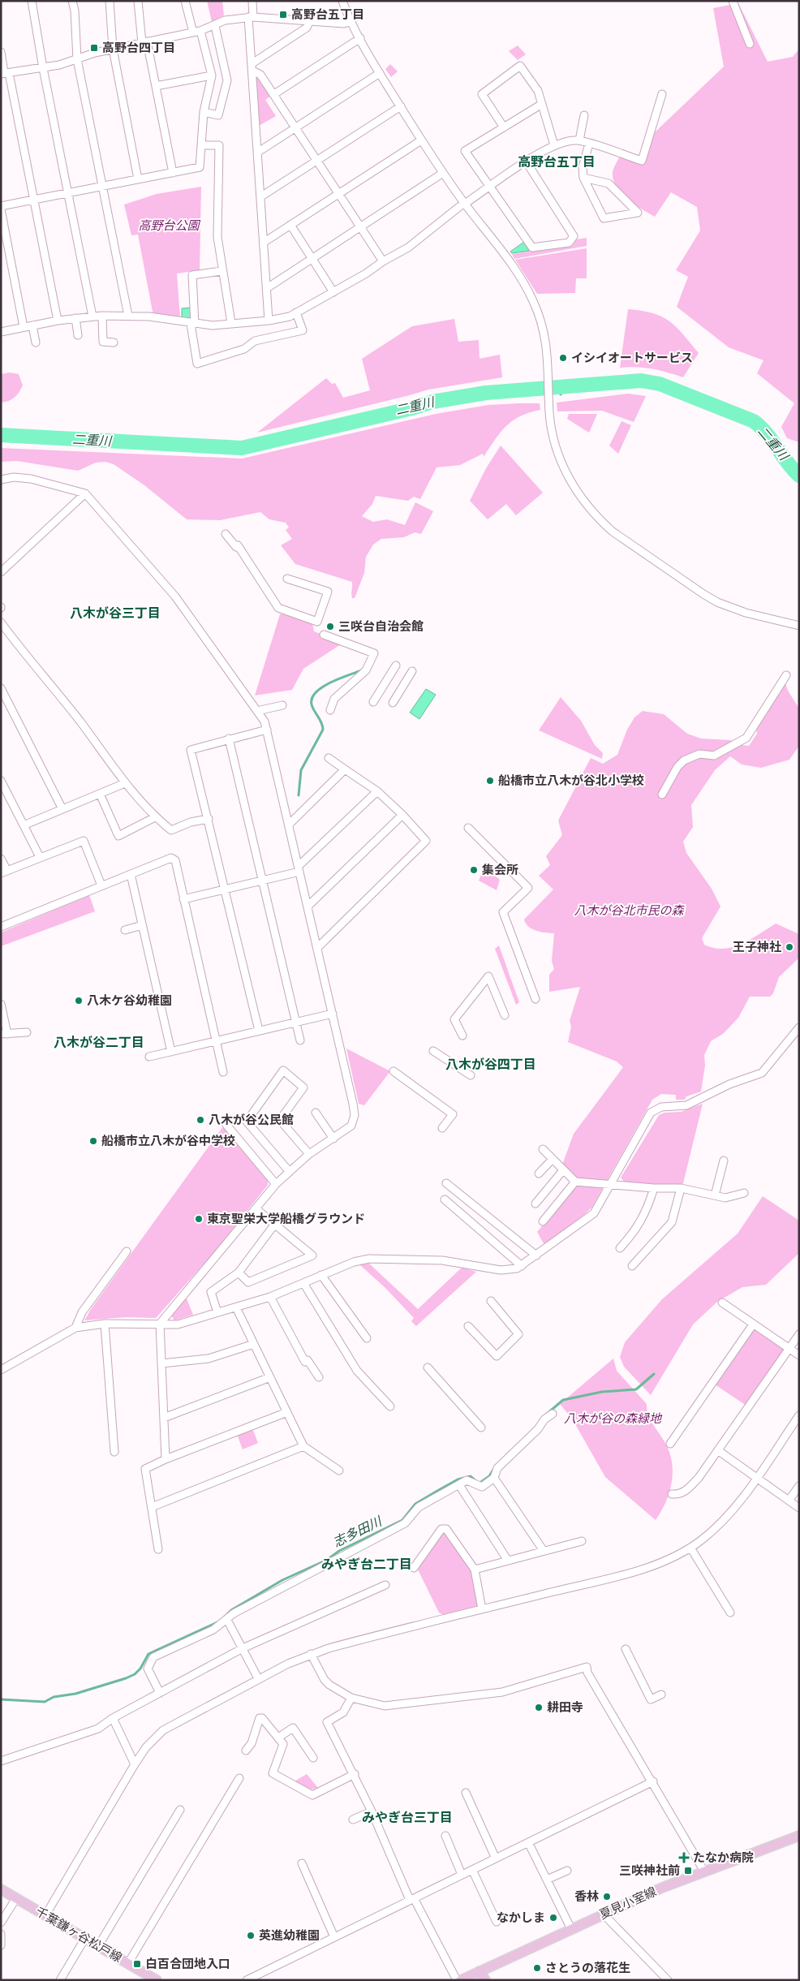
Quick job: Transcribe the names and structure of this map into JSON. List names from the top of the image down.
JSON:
{
  "streets": {
    "main road": ["夏見小室線", "千葉鎌ヶ谷松戸線"]
  },
  "districts": [
    "高野台五丁目",
    "八木が谷三丁目",
    "八木が谷二丁目",
    "八木が谷四丁目",
    "みやぎ台二丁目",
    "みやぎ台三丁目"
  ],
  "water": ["二重川", "志多田川"],
  "parks": ["高野台公園", "八木が谷北市民の森", "八木が谷の森緑地"],
  "places": {
    "transit": [
      "高野台五丁目",
      "高野台四丁目",
      "三咲神社前",
      "白百合団地入口"
    ],
    "other": [
      "イシイオートサービス",
      "三咲台自治会館",
      "船橋市立八木が谷北小学校",
      "集会所",
      "王子神社",
      "八木ケ谷幼稚園",
      "八木が谷公民館",
      "船橋市立八木が谷中学校",
      "東京聖栄大学船橋グラウンド",
      "耕田寺",
      "香林",
      "なかしま",
      "英進幼稚園",
      "さとうの落花生"
    ],
    "health": ["たなか病院"]
  }
}
